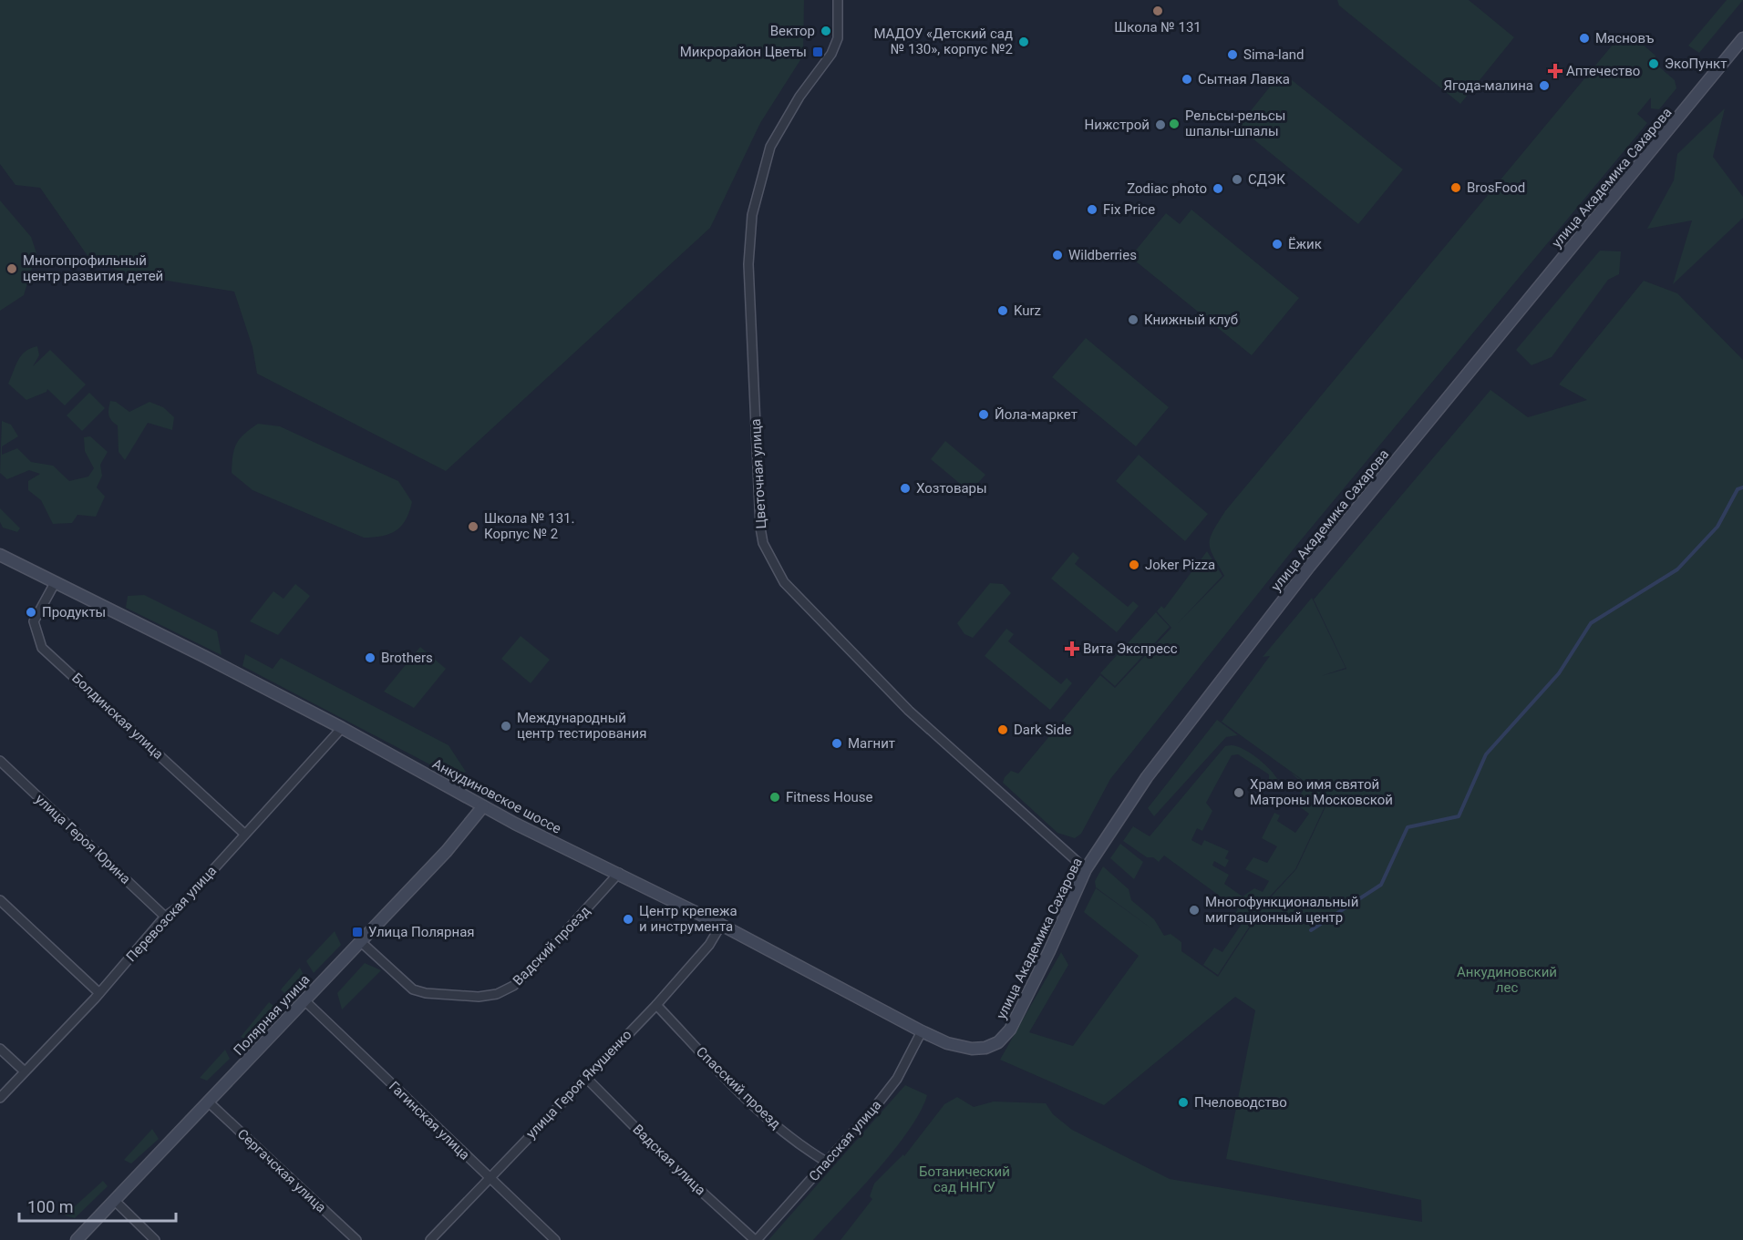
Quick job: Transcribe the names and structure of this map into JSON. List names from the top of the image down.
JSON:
{
  "streets": {
    "main road": ["улица Академика Сахарова", "Анкудиновское шоссе", "Полярная улица"],
    "street": [
      "Цветочная улица",
      "Болдинская улица",
      "улица Героя Юрина",
      "Перевозская улица",
      "Вадский проезд",
      "улица Героя Якушенко",
      "Спасский проезд",
      "Гагинская улица",
      "Спасская улица",
      "Вадская улица",
      "Сергачская улица"
    ]
  },
  "crossings": [
    ["улица Академика Сахарова", "Цветочная улица"],
    ["улица Академика Сахарова", "Анкудиновское шоссе"],
    ["Болдинская улица", "Анкудиновское шоссе"],
    ["Болдинская улица", "Перевозская улица"],
    ["Анкудиновское шоссе", "Перевозская улица"],
    ["Анкудиновское шоссе", "Вадский проезд"],
    ["Анкудиновское шоссе", "Полярная улица"],
    ["Анкудиновское шоссе", "улица Героя Якушенко"],
    ["Анкудиновское шоссе", "Спасская улица"],
    ["улица Героя Юрина", "Перевозская улица"],
    ["Вадский проезд", "Полярная улица"],
    ["Полярная улица", "Гагинская улица"],
    ["Полярная улица", "Сергачская улица"],
    ["улица Героя Якушенко", "Спасский проезд"],
    ["улица Героя Якушенко", "Гагинская улица"],
    ["улица Героя Якушенко", "Вадская улица"],
    ["Спасский проезд", "Спасская улица"],
    ["Спасская улица", "Вадская улица"]
  ],
  "parks": ["Анкудиновский лес", "Ботанический сад ННГУ"],
  "places": {
    "other": [
      "Школа № 131",
      "Вектор",
      "Мясновъ",
      "МАДОУ «Детский сад № 130», корпус №2",
      "Sima-land",
      "ЭкоПункт",
      "Сытная Лавка",
      "Ягода-малина",
      "Рельсы-рельсы шпалы-шпалы",
      "Нижстрой",
      "СДЭК",
      "BrosFood",
      "Zodiac photo",
      "Fix Price",
      "Ёжик",
      "Wildberries",
      "Многопрофильный центр развития детей",
      "Kurz",
      "Книжный клуб",
      "Йола-маркет",
      "Хозтовары",
      "Школа № 131. Корпус № 2",
      "Joker Pizza",
      "Продукты",
      "Brothers",
      "Международный центр тестирования",
      "Dark Side",
      "Магнит",
      "Храм во имя святой Матроны Московской",
      "Fitness House",
      "Многофункциональный миграционный центр",
      "Центр крепежа и инструмента",
      "Пчеловодство"
    ],
    "transit": ["Микрорайон Цветы", "Улица Полярная"],
    "health": ["Аптечество", "Вита Экспресс"]
  },
  "scale_bar": "100 m"
}
